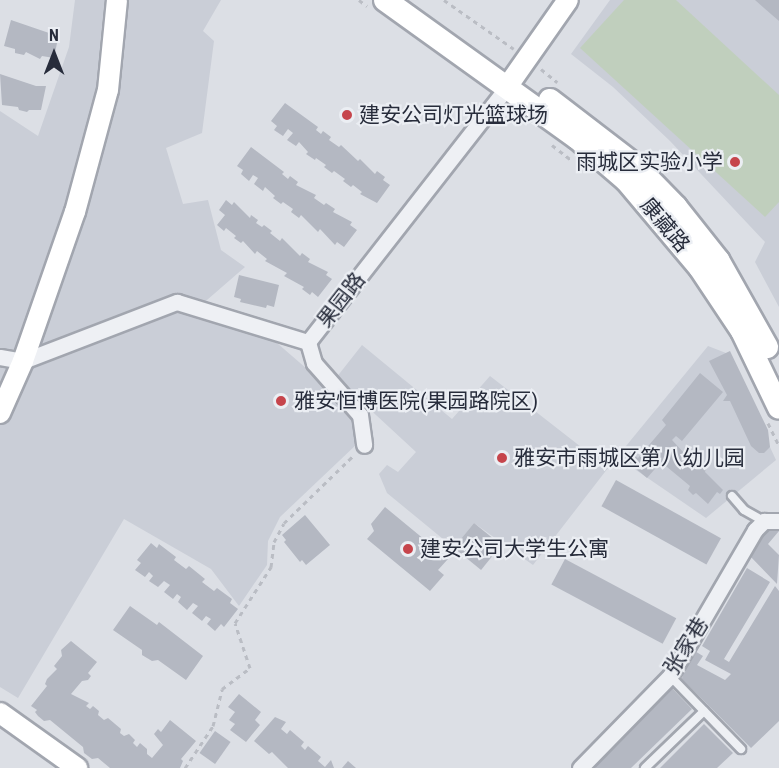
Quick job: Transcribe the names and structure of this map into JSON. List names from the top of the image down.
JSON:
{
  "streets": {
    "main road": ["康藏路"],
    "street": ["果园路", "张家巷"]
  },
  "crossings": [
    ["康藏路", "果园路"]
  ],
  "places": [
    "建安公司灯光篮球场",
    "雨城区实验小学",
    "雅安恒博医院(果园路院区)",
    "雅安市雨城区第八幼儿园",
    "建安公司大学生公寓"
  ],
  "north": "top"
}
